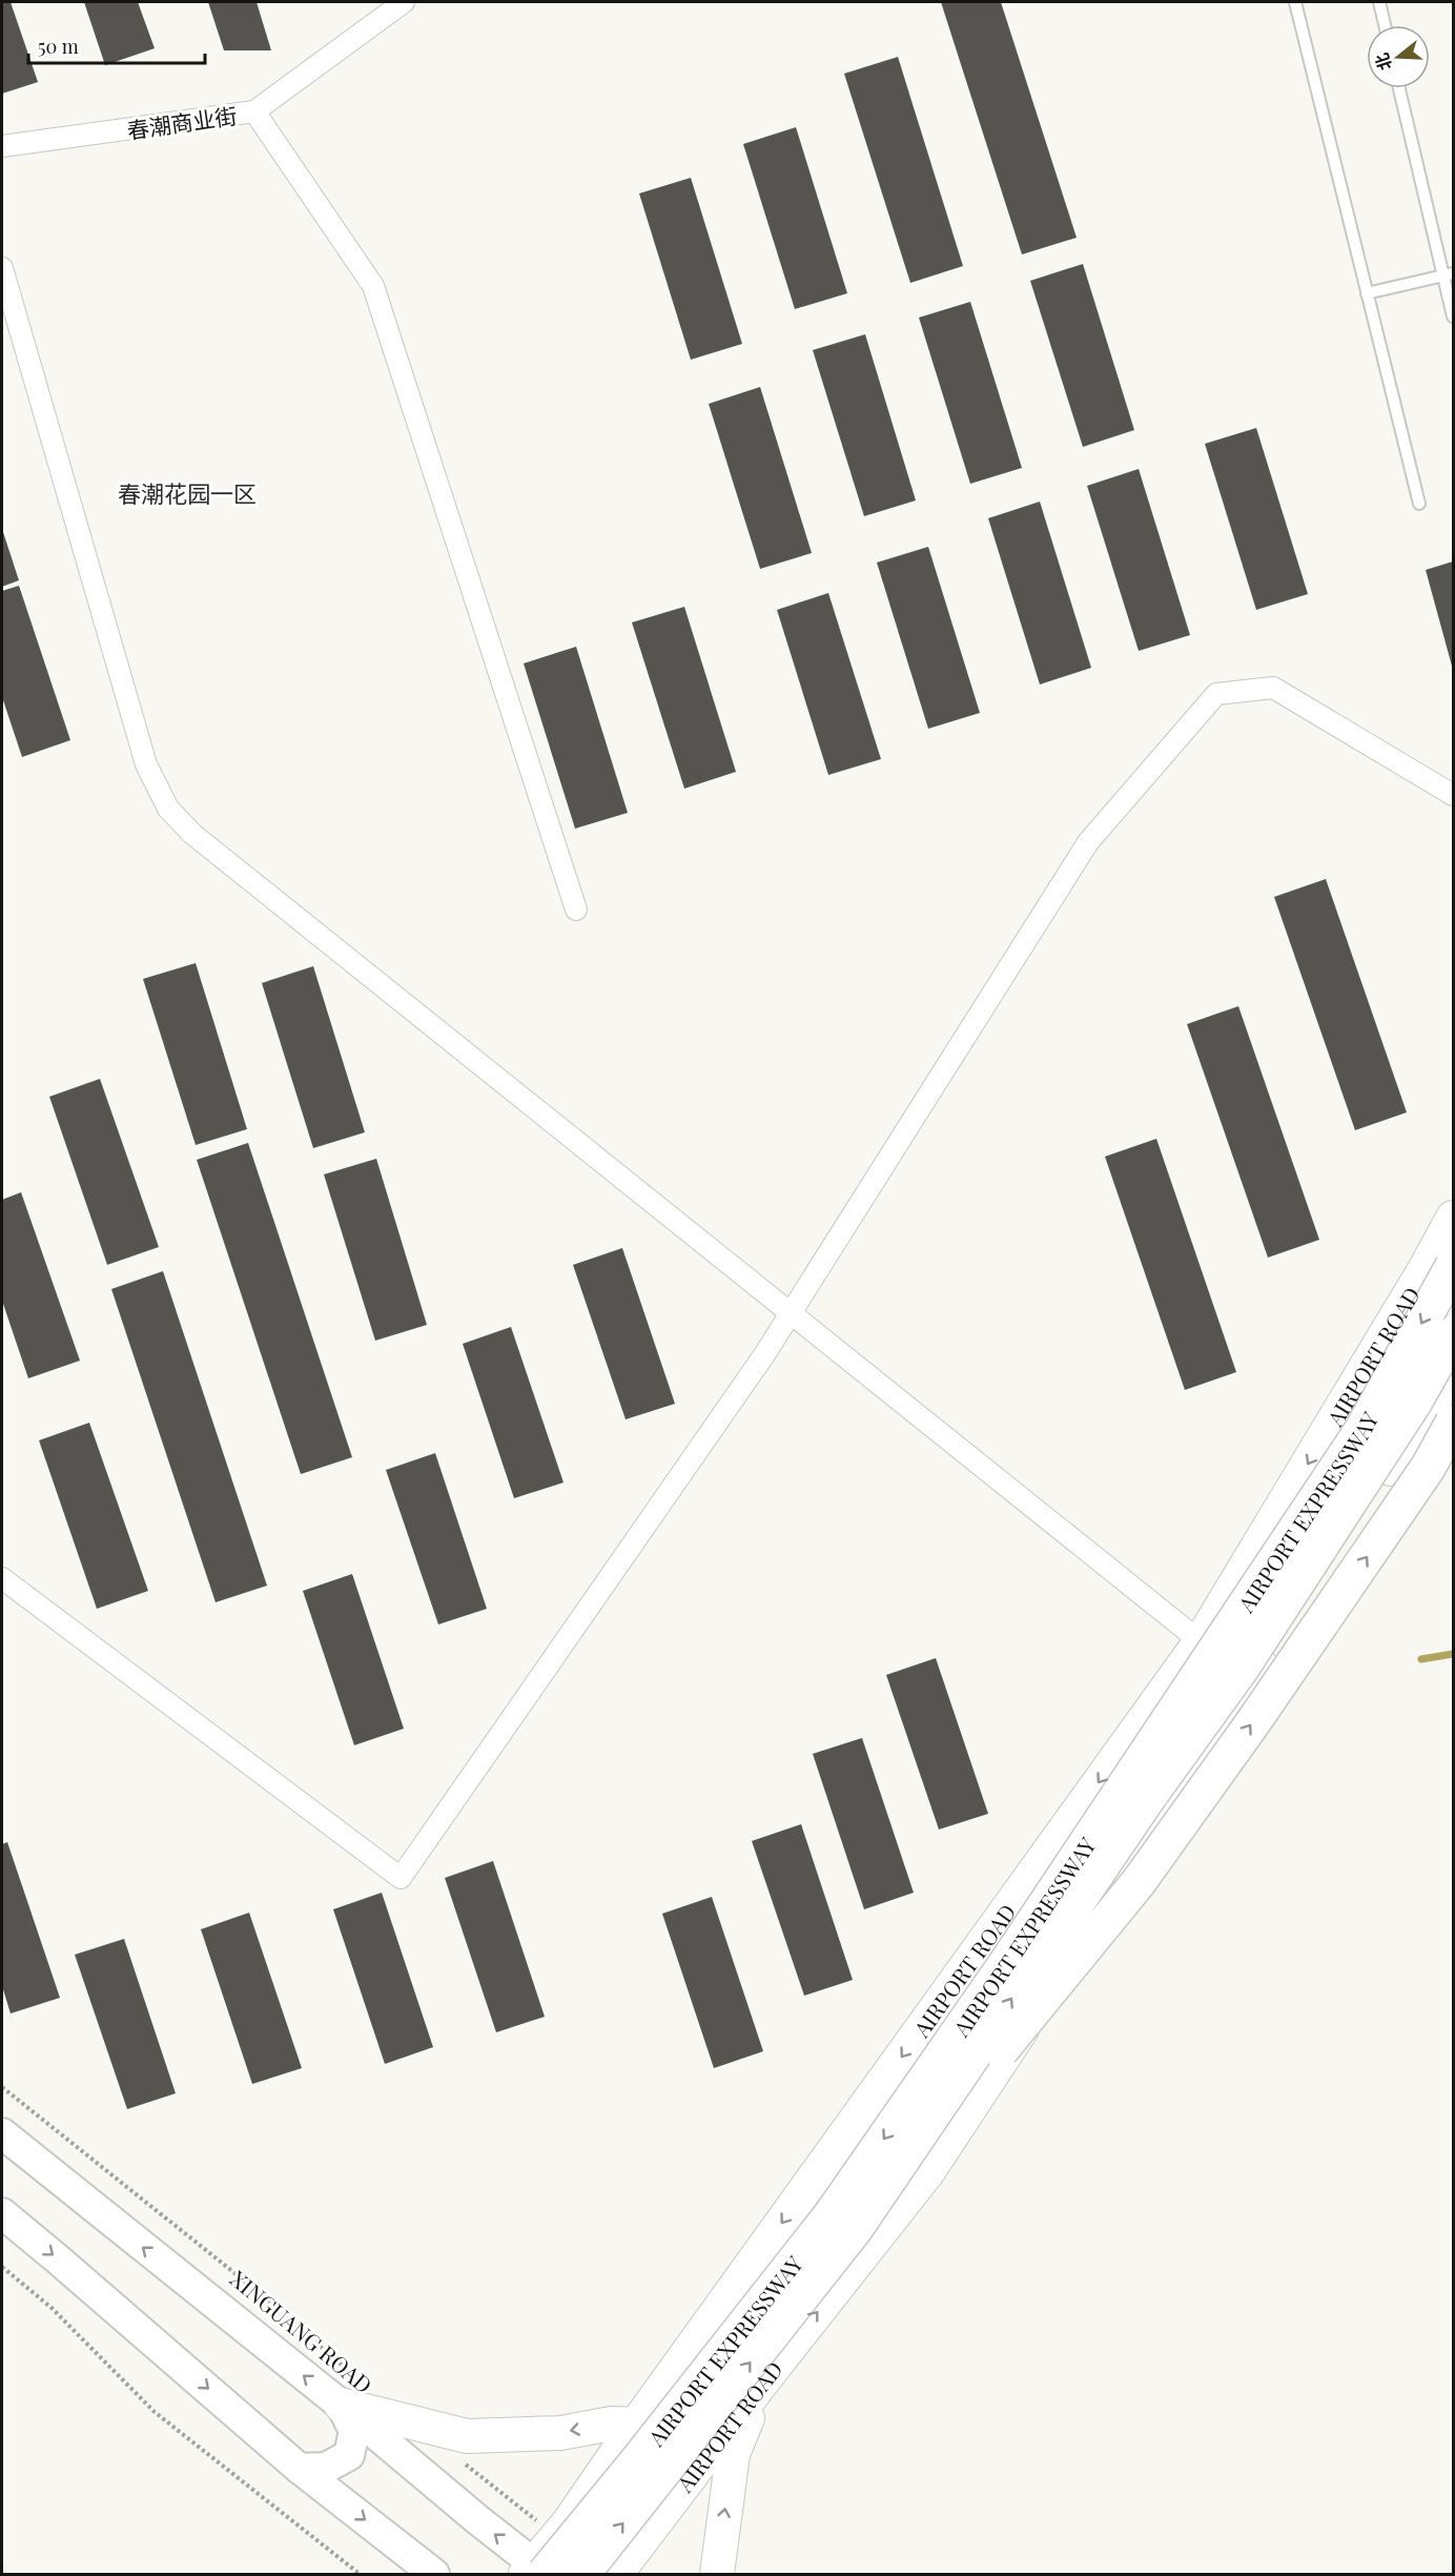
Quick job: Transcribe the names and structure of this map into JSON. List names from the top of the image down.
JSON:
{
  "streets": {
    "highway": ["AIRPORT EXPRESSWAY"],
    "main road": ["AIRPORT ROAD", "XINGUANG ROAD"],
    "street": ["春潮商业街"]
  },
  "crossings": [
    ["AIRPORT ROAD", "AIRPORT EXPRESSWAY"],
    ["AIRPORT ROAD", "XINGUANG ROAD"],
    ["AIRPORT EXPRESSWAY", "XINGUANG ROAD"]
  ],
  "districts": ["春潮花园一区"],
  "scale_bar": "50 m",
  "north": "left"
}
